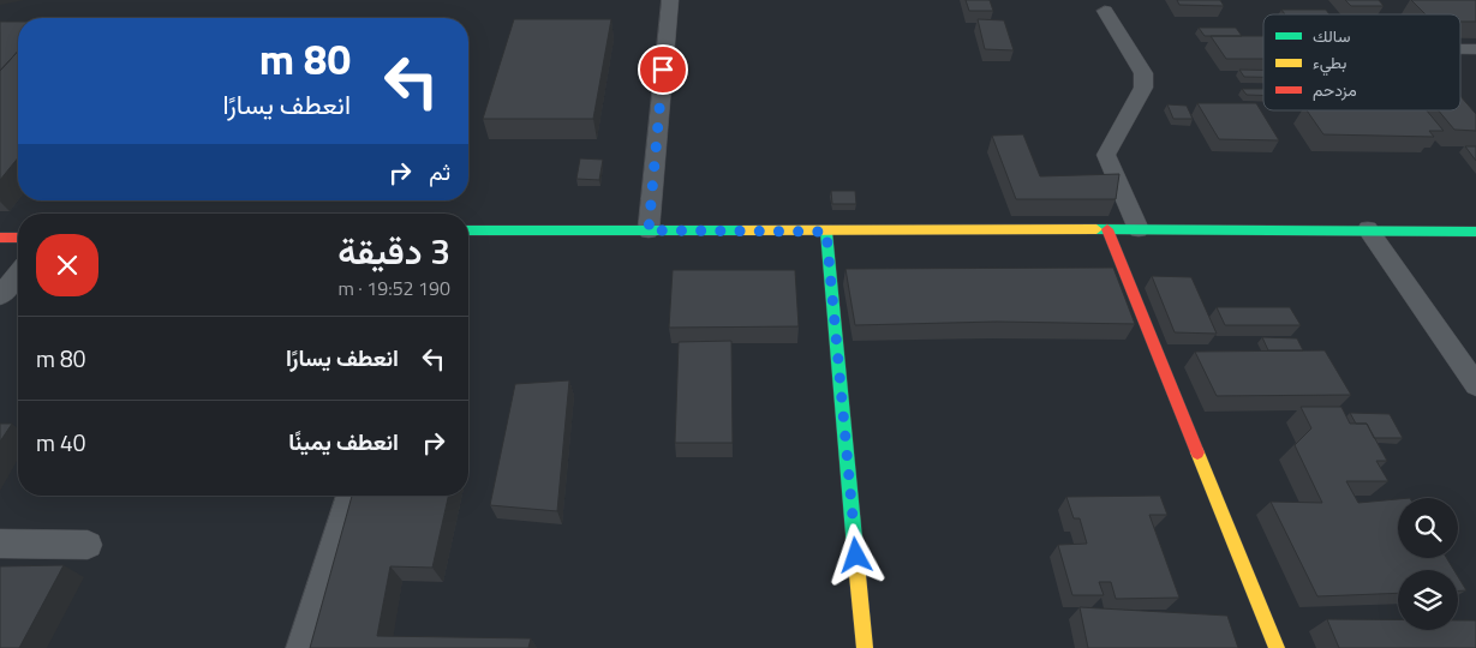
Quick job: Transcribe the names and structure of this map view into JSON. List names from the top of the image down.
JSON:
{
  "legend": ["سالك", "بطيء", "مزدحم"],
  "page": {
    "turn": ["80 m", "انعطف يسارًا"],
    "then": "ثم",
    "heading": ["3 دقيقة", "190 m · 19:52"],
    "list": [
      {
        "name": "انعطف يسارًا",
        "value": "80 m"
      },
      {
        "name": "انعطف يمينًا",
        "value": "40 m"
      }
    ]
  }
}
